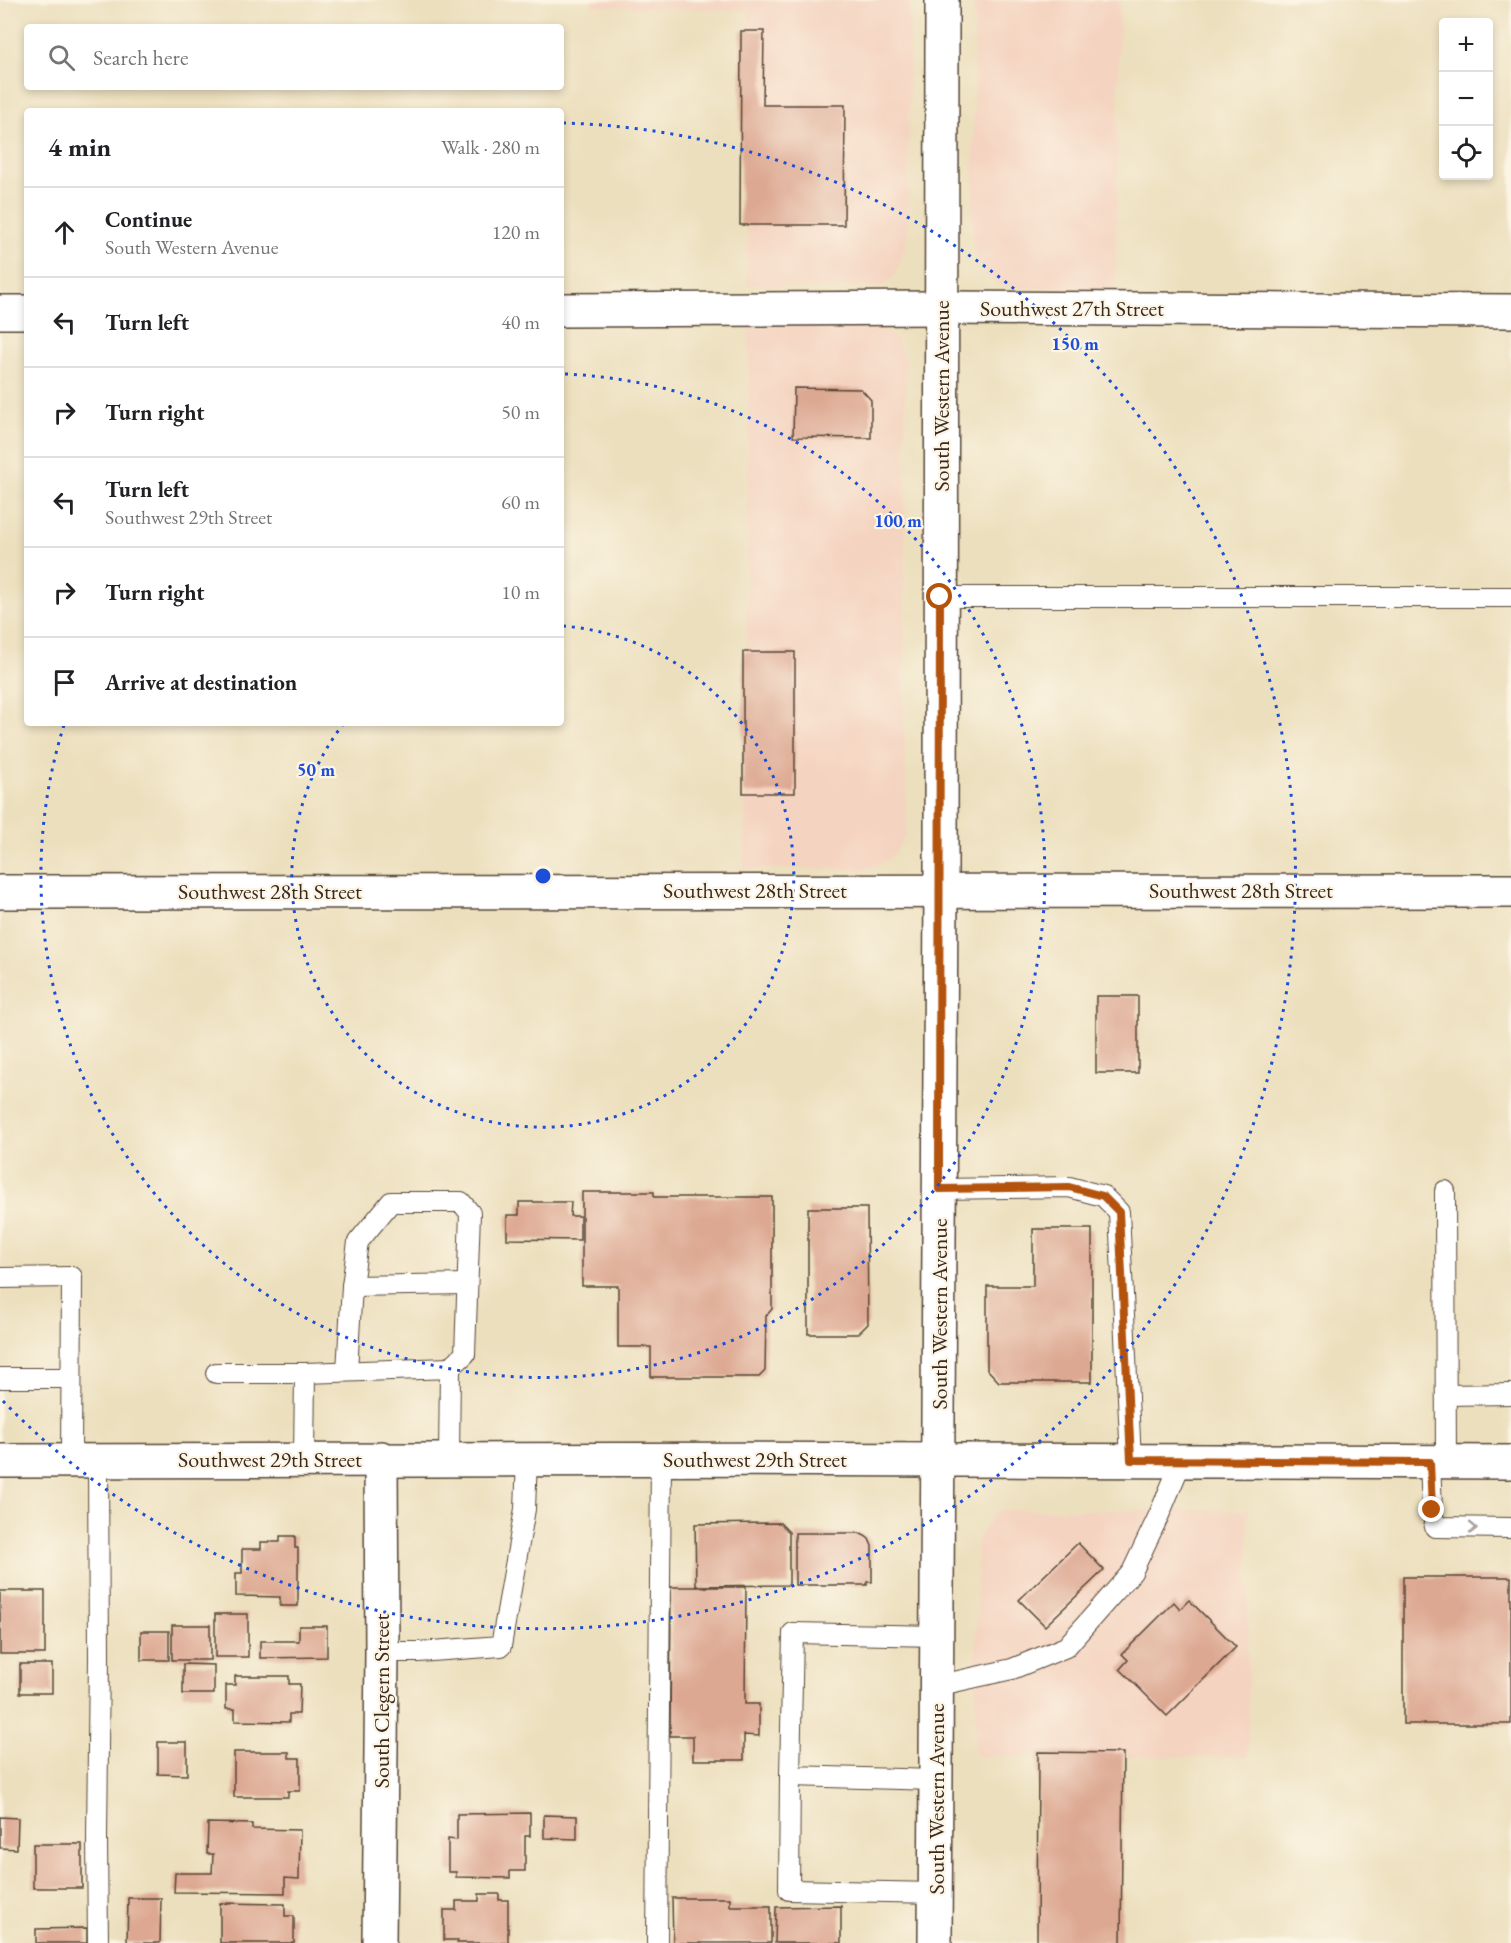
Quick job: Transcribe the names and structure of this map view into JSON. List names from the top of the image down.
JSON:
{
  "streets": {
    "main road": [
      "Southwest 27th Street",
      "South Western Avenue",
      "Southwest 28th Street",
      "Southwest 29th Street",
      "South Clegern Street"
    ]
  },
  "crossings": [
    ["Southwest 27th Street", "South Western Avenue"],
    ["South Western Avenue", "Southwest 28th Street"],
    ["South Western Avenue", "Southwest 29th Street"],
    ["Southwest 29th Street", "South Clegern Street"]
  ],
  "page": {
    "map_buttons": ["+", "−"],
    "search": "Search here",
    "heading": ["4 min", "Walk · 280 m"],
    "list": [
      ["Continue", "South Western Avenue", "120 m"],
      ["Turn left", "40 m"],
      ["Turn right", "50 m"],
      ["Turn left", "Southwest 29th Street", "60 m"],
      ["Turn right", "10 m"],
      "Arrive at destination"
    ]
  },
  "rings": ["150 m", "100 m", "50 m"]
}
